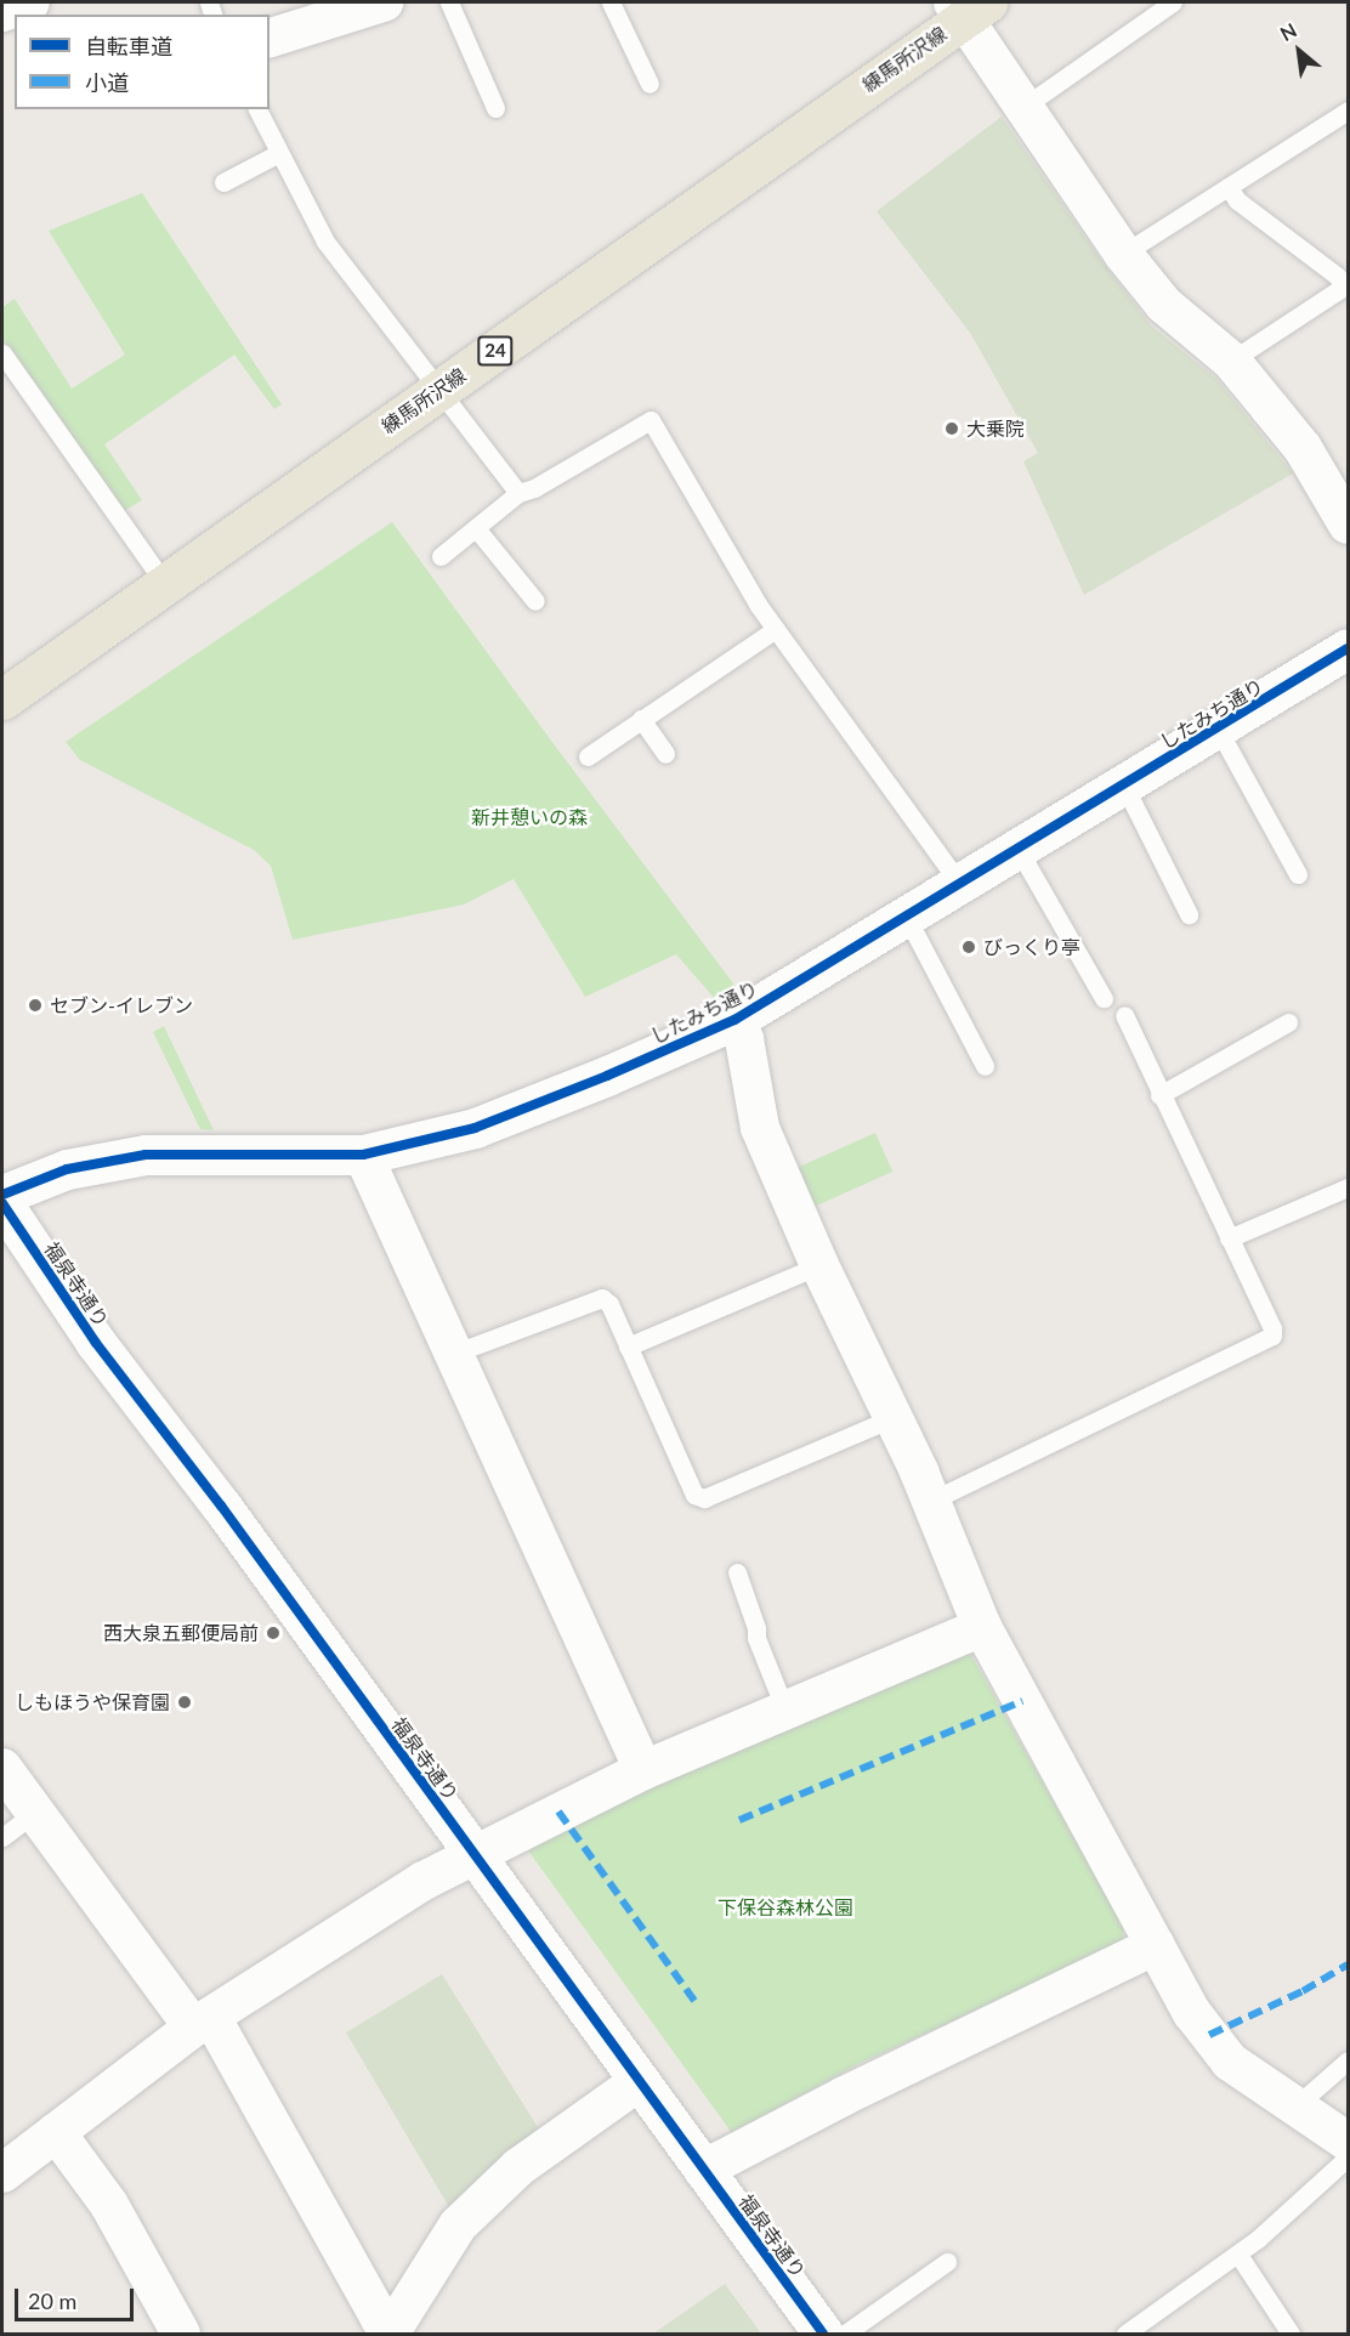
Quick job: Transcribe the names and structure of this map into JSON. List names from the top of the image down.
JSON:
{
  "streets": {
    "main road": ["練馬所沢線", "24"],
    "street": ["したみち通り", "福泉寺通り"]
  },
  "parks": ["新井憩いの森", "下保谷森林公園"],
  "places": [
    "大乗院",
    "びっくり亭",
    "セブン-イレブン",
    "西大泉五郵便局前",
    "しもほうや保育園"
  ],
  "legend": ["自転車道", "小道"],
  "scale_bar": "20 m",
  "north": "top left"
}
